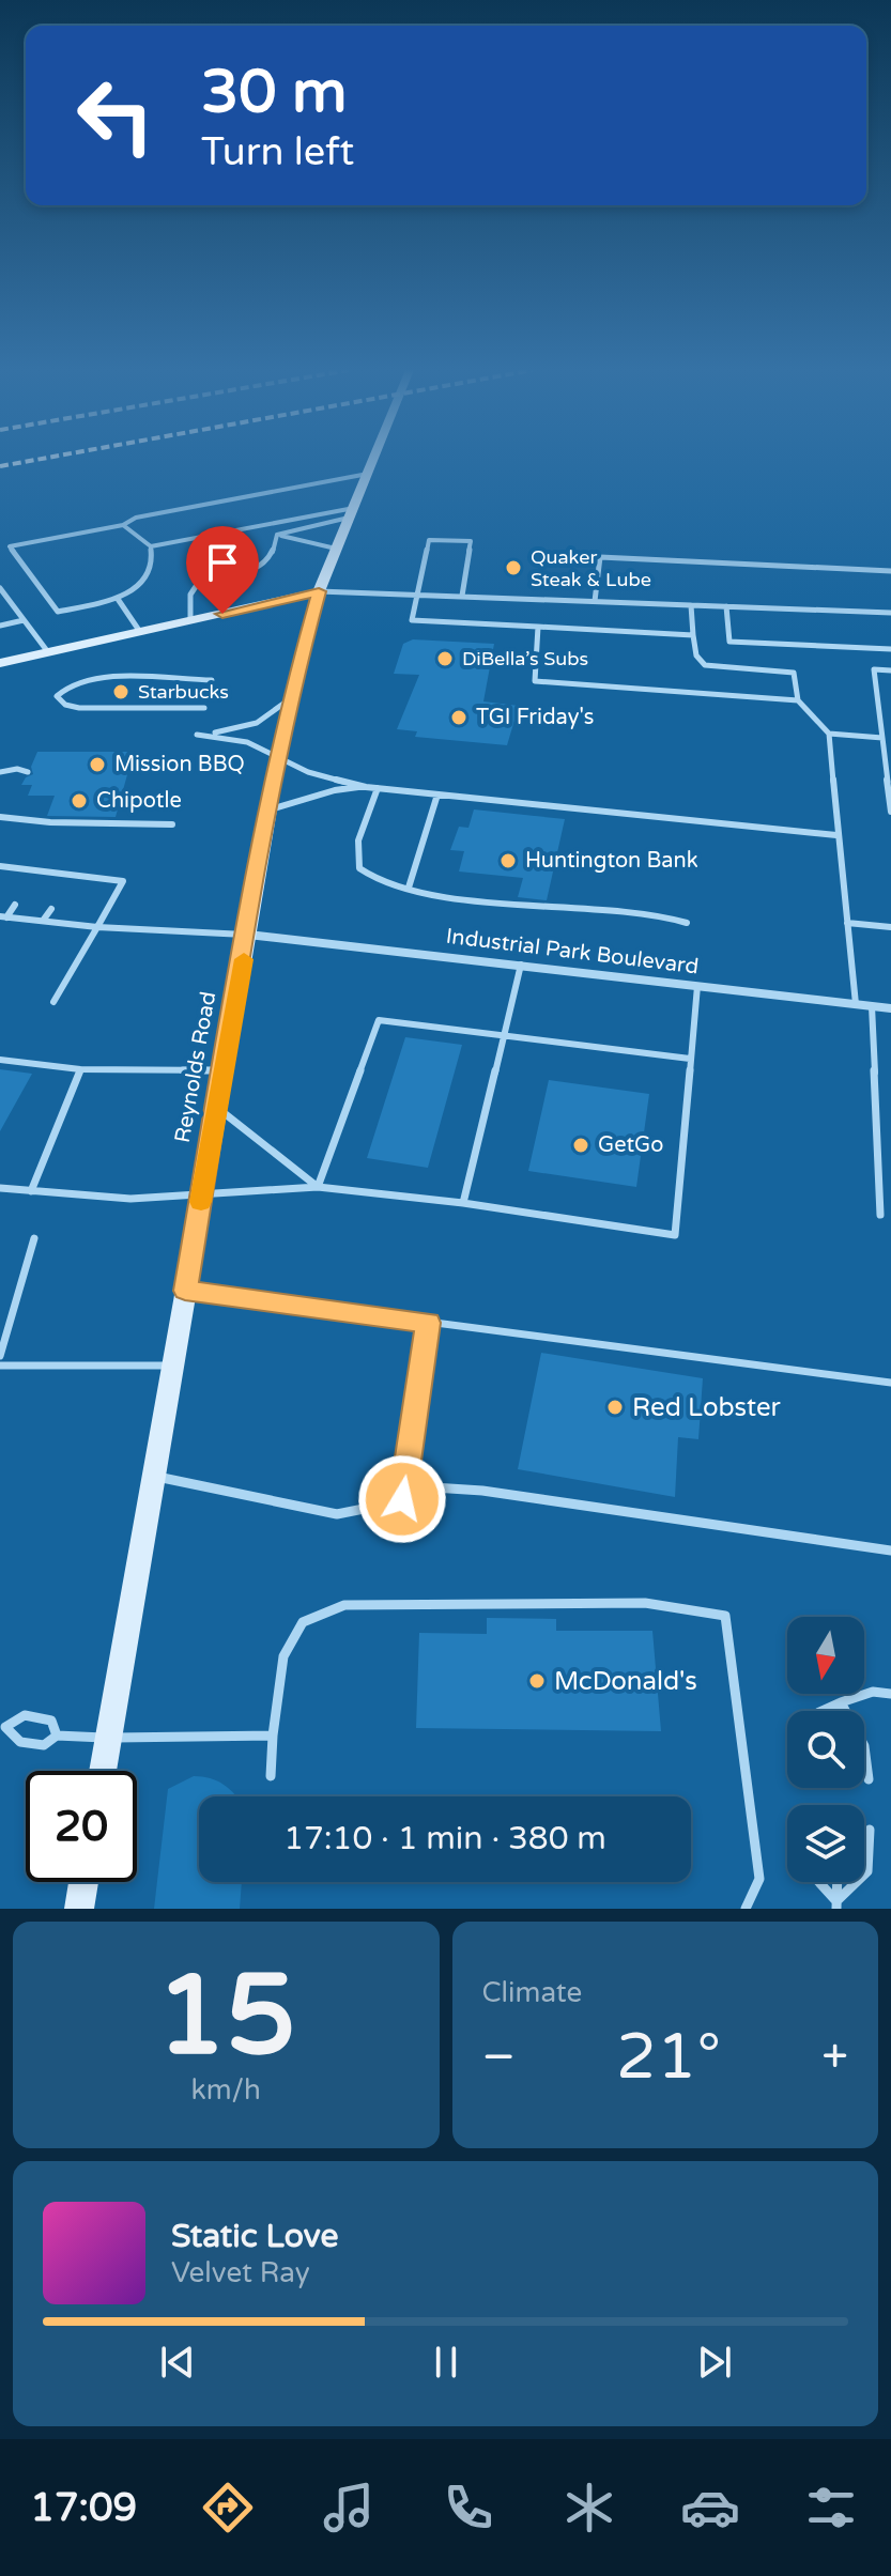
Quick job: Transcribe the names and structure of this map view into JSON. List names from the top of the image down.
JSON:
{
  "streets": {
    "main road": ["Reynolds Road"],
    "street": ["Industrial Park Boulevard"]
  },
  "crossings": [
    ["Industrial Park Boulevard", "Reynolds Road"]
  ],
  "places": [
    "Quaker Steak & Lube",
    "DiBella’s Subs",
    "Starbucks",
    "TGI Friday's",
    "Mission BBQ",
    "Chipotle",
    "Huntington Bank",
    "GetGo",
    "Red Lobster",
    "McDonald's"
  ],
  "north": "bottom",
  "page": {
    "turn": ["30 m", "Turn left"],
    "limit": "20",
    "trip": "17:10 · 1 min · 380 m",
    "tile": [
      ["15", "km/h"],
      "Climate"
    ],
    "heat": ["−", "21°", "+"],
    "song": ["Static Love", "Velvet Ray"],
    "tabs": "17:09"
  }
}
